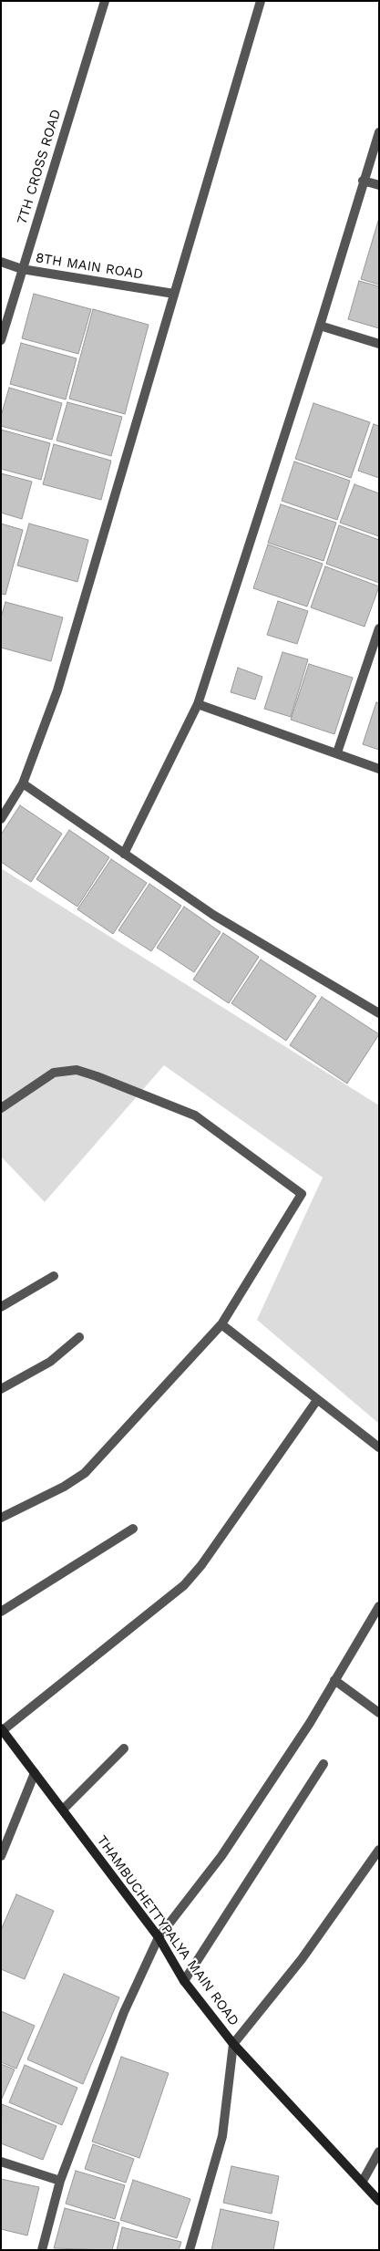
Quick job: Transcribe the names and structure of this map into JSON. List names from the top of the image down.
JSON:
{
  "streets": {
    "main road": ["THAMBUCHETTYPALYA MAIN ROAD"],
    "street": ["7TH CROSS ROAD", "8TH MAIN ROAD"]
  },
  "crossings": [
    ["7TH CROSS ROAD", "8TH MAIN ROAD"]
  ]
}
